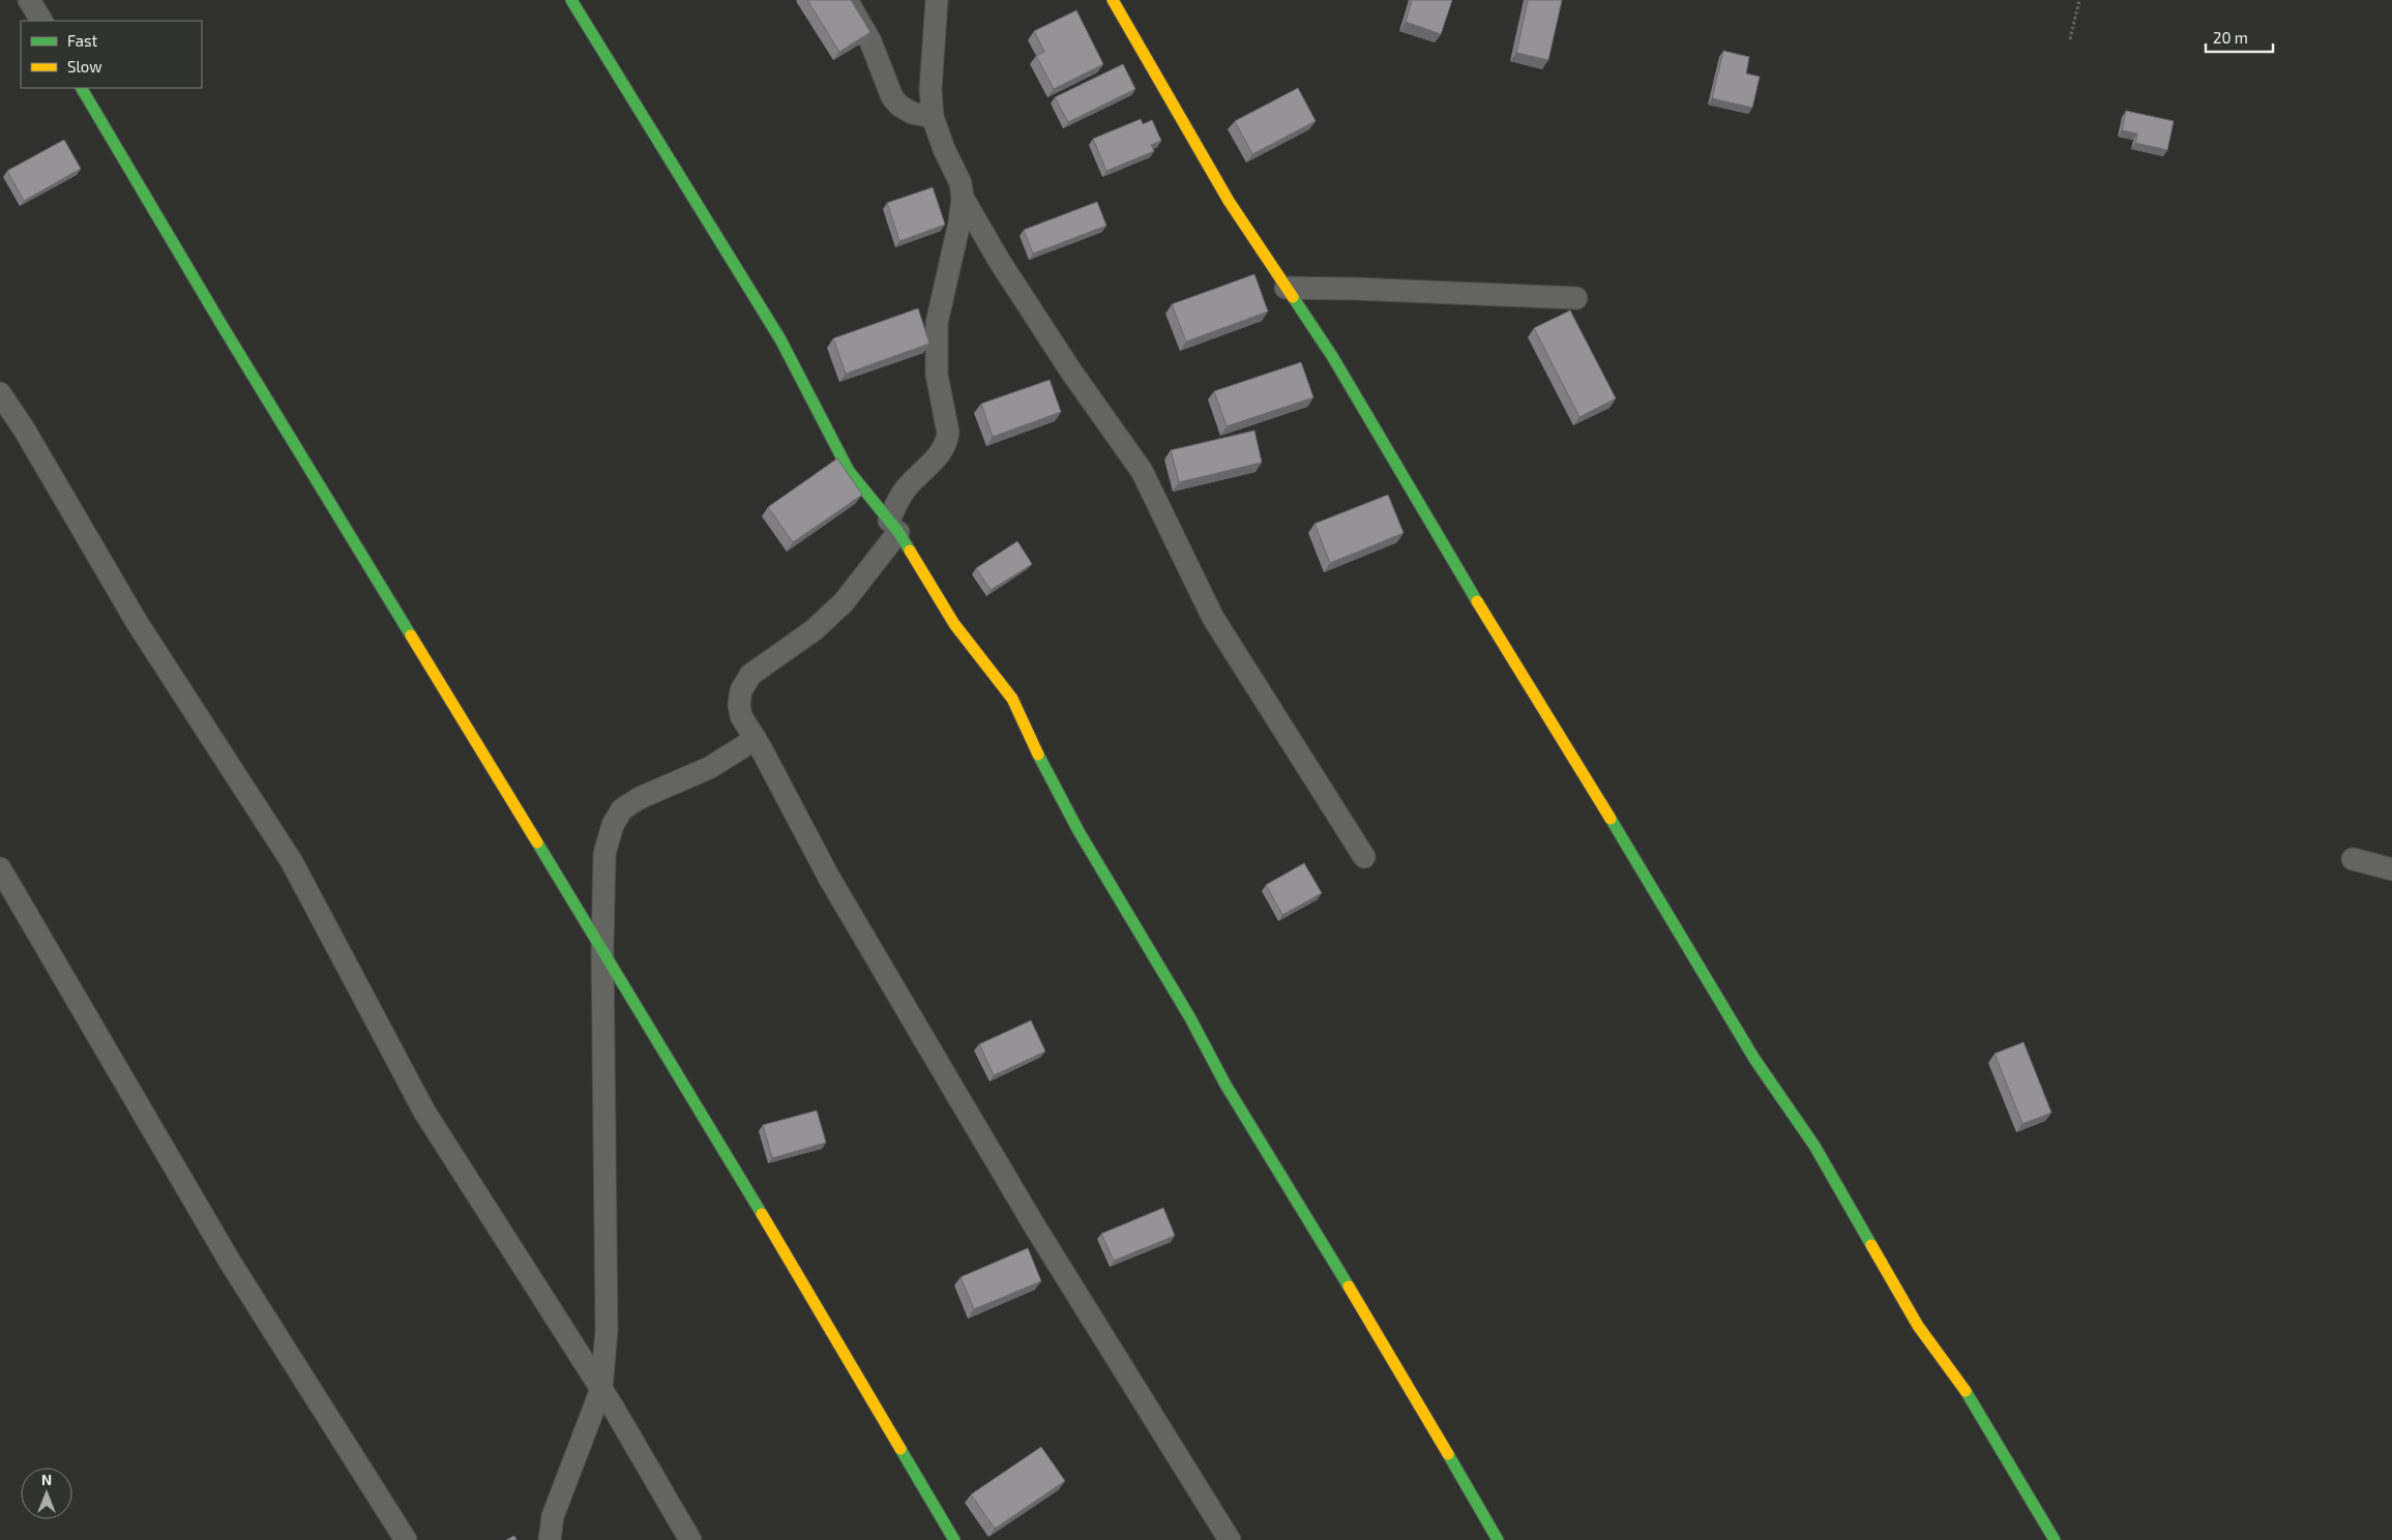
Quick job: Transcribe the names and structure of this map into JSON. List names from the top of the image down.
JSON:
{
  "legend": ["Fast", "Slow"],
  "scale_bar": "20 m",
  "north": "top"
}
